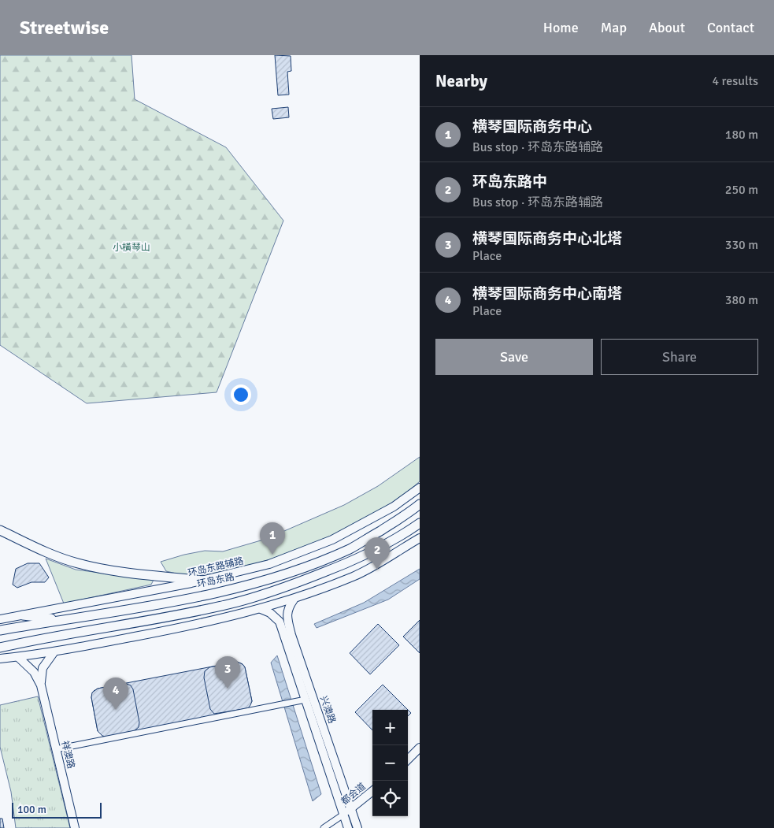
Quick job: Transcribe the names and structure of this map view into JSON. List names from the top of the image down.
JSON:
{
  "streets": {
    "main road": [
      "环岛东路辅路",
      "环岛东路",
      "兴澳路",
      "祥澳路",
      "都会道"
    ]
  },
  "crossings": [
    ["兴澳路", "都会道"]
  ],
  "parks": ["小橫琴山"],
  "scale_bar": "100 m",
  "page": {
    "header": "Streetwise",
    "nav": [
      "Home",
      "Map",
      "About",
      "Contact"
    ],
    "heading": ["Nearby", "4 results"],
    "list": [
      {
        "mark": "1",
        "name": "横琴国际商务中心",
        "note": "Bus stop · 环岛东路辅路",
        "value": "180 m"
      },
      {
        "mark": "2",
        "name": "环岛东路中",
        "note": "Bus stop · 环岛东路辅路",
        "value": "250 m"
      },
      {
        "mark": "3",
        "name": "横琴国际商务中心北塔",
        "note": "Place",
        "value": "330 m"
      },
      {
        "mark": "4",
        "name": "横琴国际商务中心南塔",
        "note": "Place",
        "value": "380 m"
      }
    ],
    "buttons": ["Save", "Share"],
    "pins": [
      "1",
      "2",
      "3",
      "4"
    ],
    "map_buttons": ["+", "−"],
    "scale": "100 m"
  }
}
